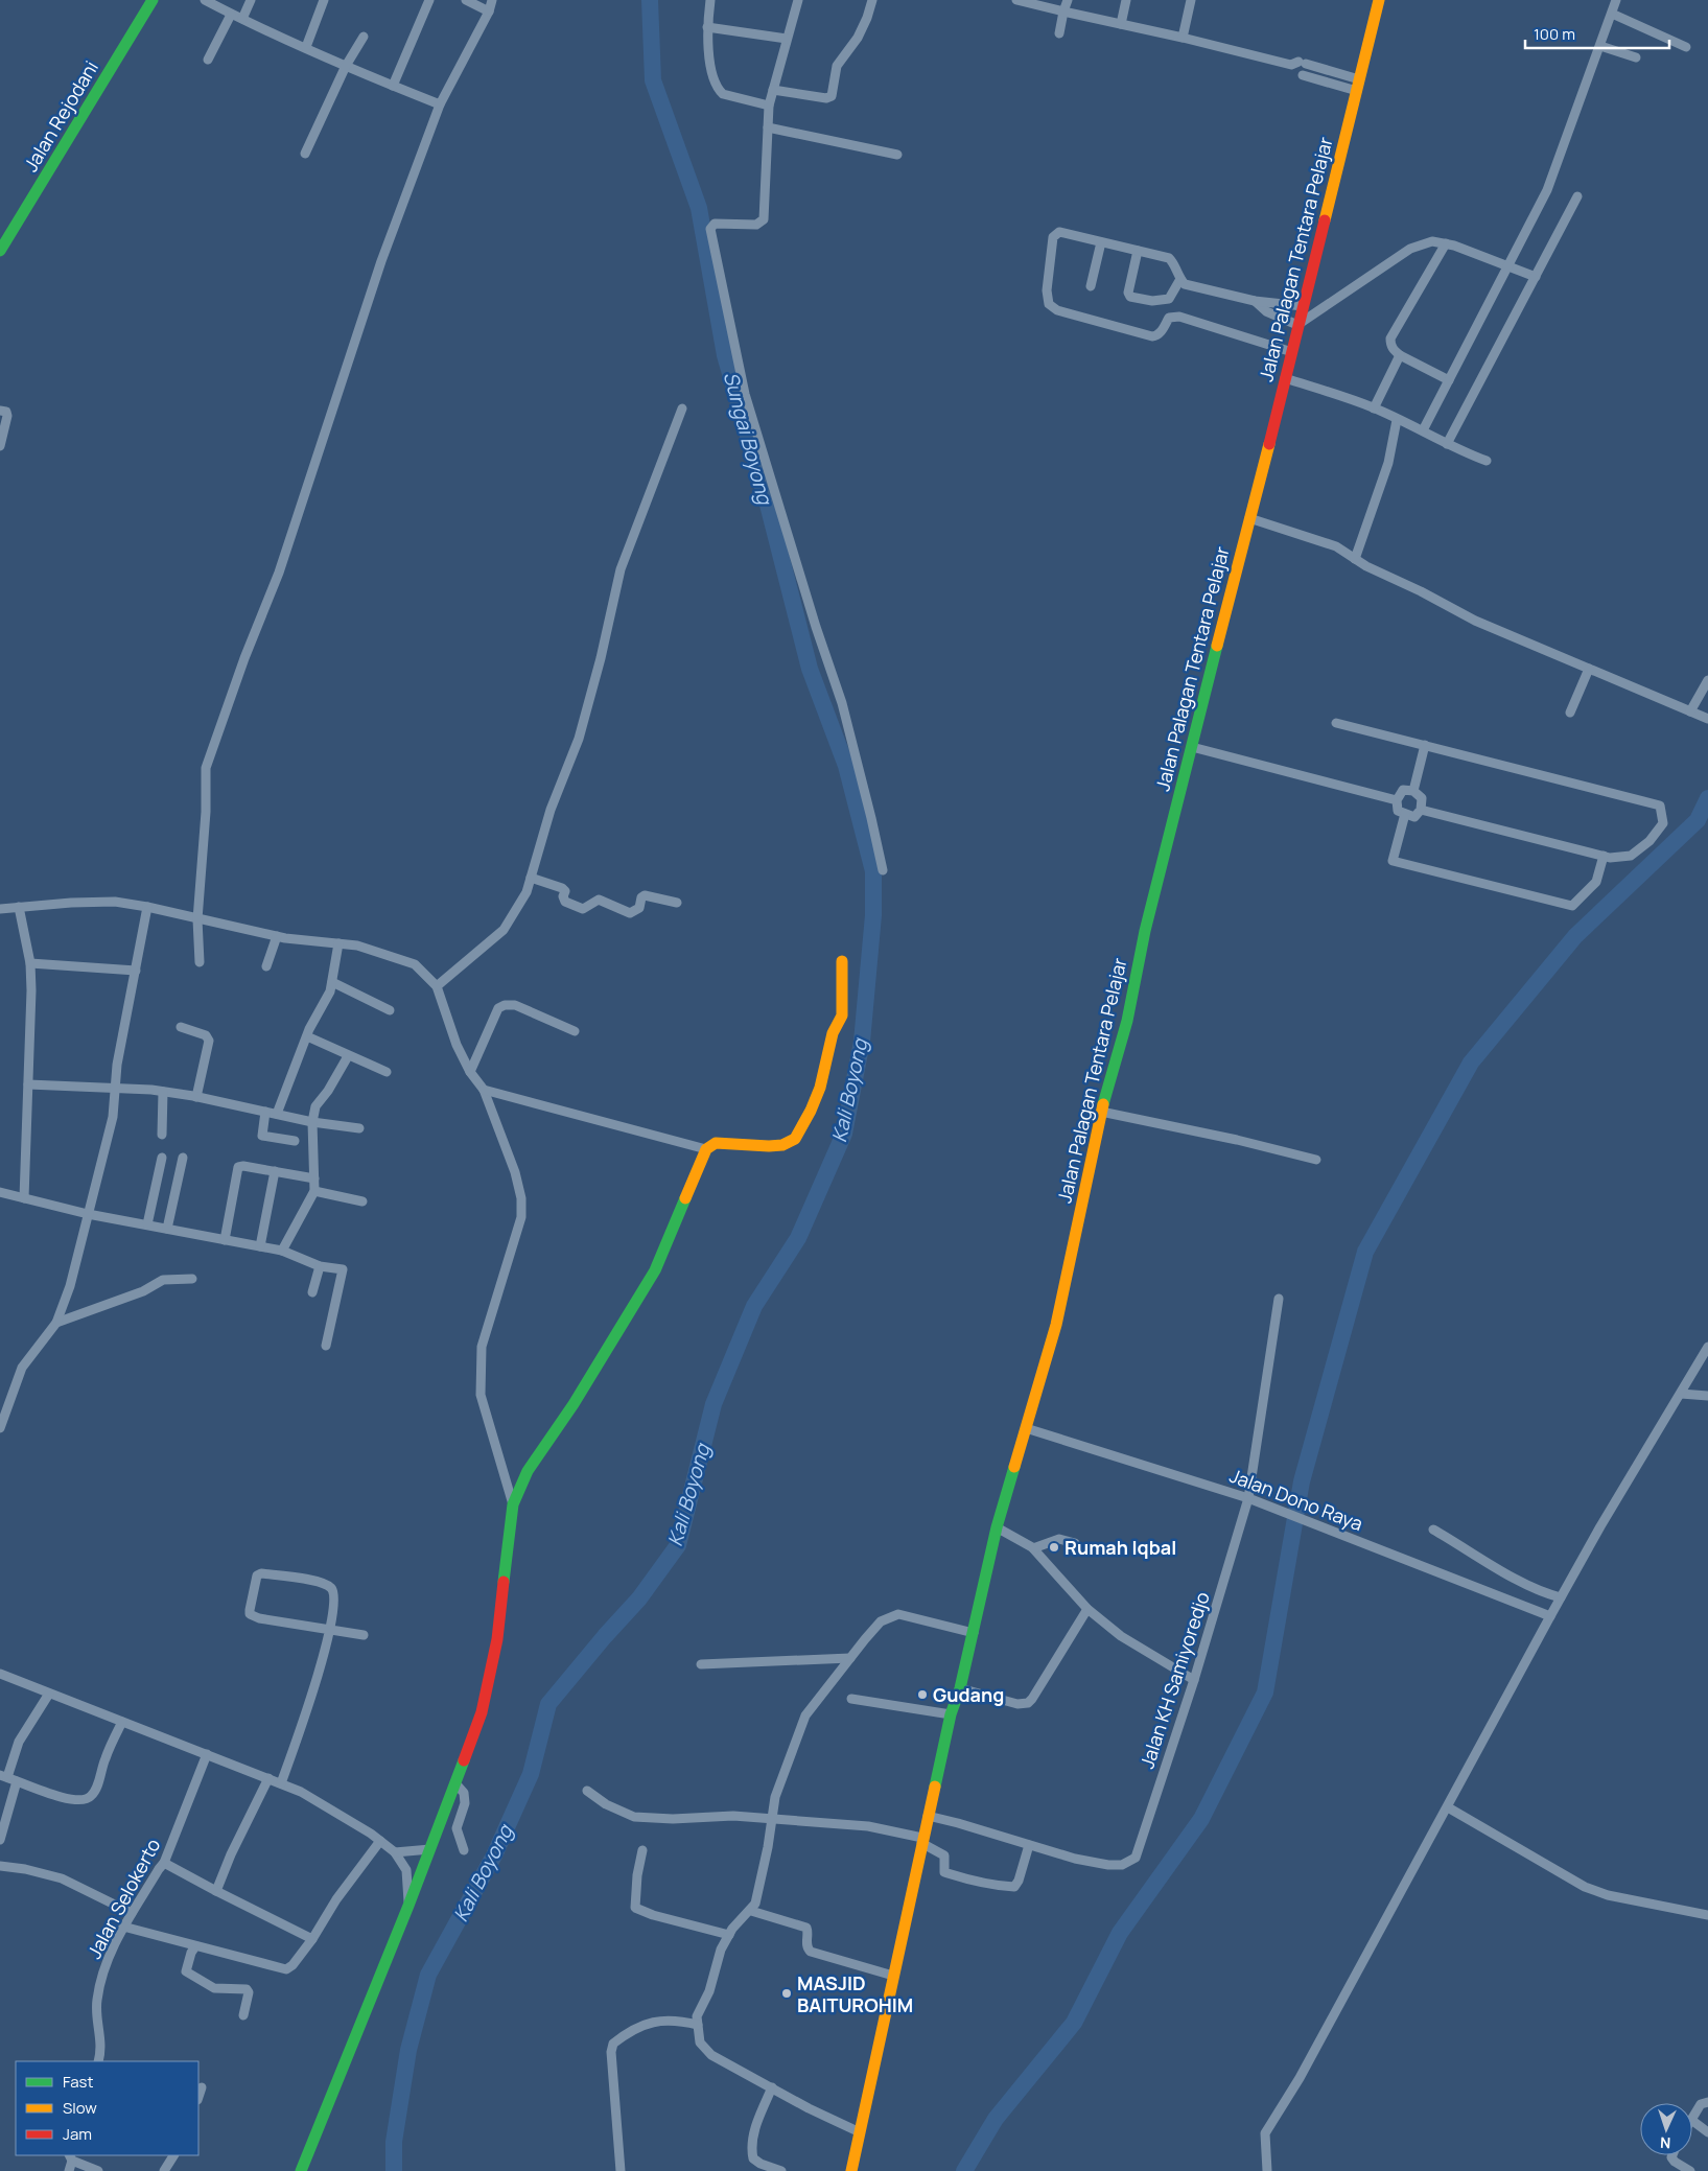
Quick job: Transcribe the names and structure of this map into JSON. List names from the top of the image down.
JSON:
{
  "streets": {
    "main road": ["Jalan Rejodani", "Jalan Palagan Tentara Pelajar"],
    "street": ["Jalan Dono Raya", "Jalan KH Samiyoredjo", "Jalan Selokerto"]
  },
  "crossings": [
    ["Jalan Palagan Tentara Pelajar", "Jalan Dono Raya"],
    ["Jalan Palagan Tentara Pelajar", "Jalan KH Samiyoredjo"],
    ["Jalan Dono Raya", "Jalan KH Samiyoredjo"]
  ],
  "water": ["Sungai Boyong", "Kali Boyong"],
  "places": ["Rumah Iqbal", "Gudang", "MASJID BAITUROHIM"],
  "legend": ["Fast", "Slow", "Jam"],
  "scale_bar": "100 m",
  "north": "bottom"
}
